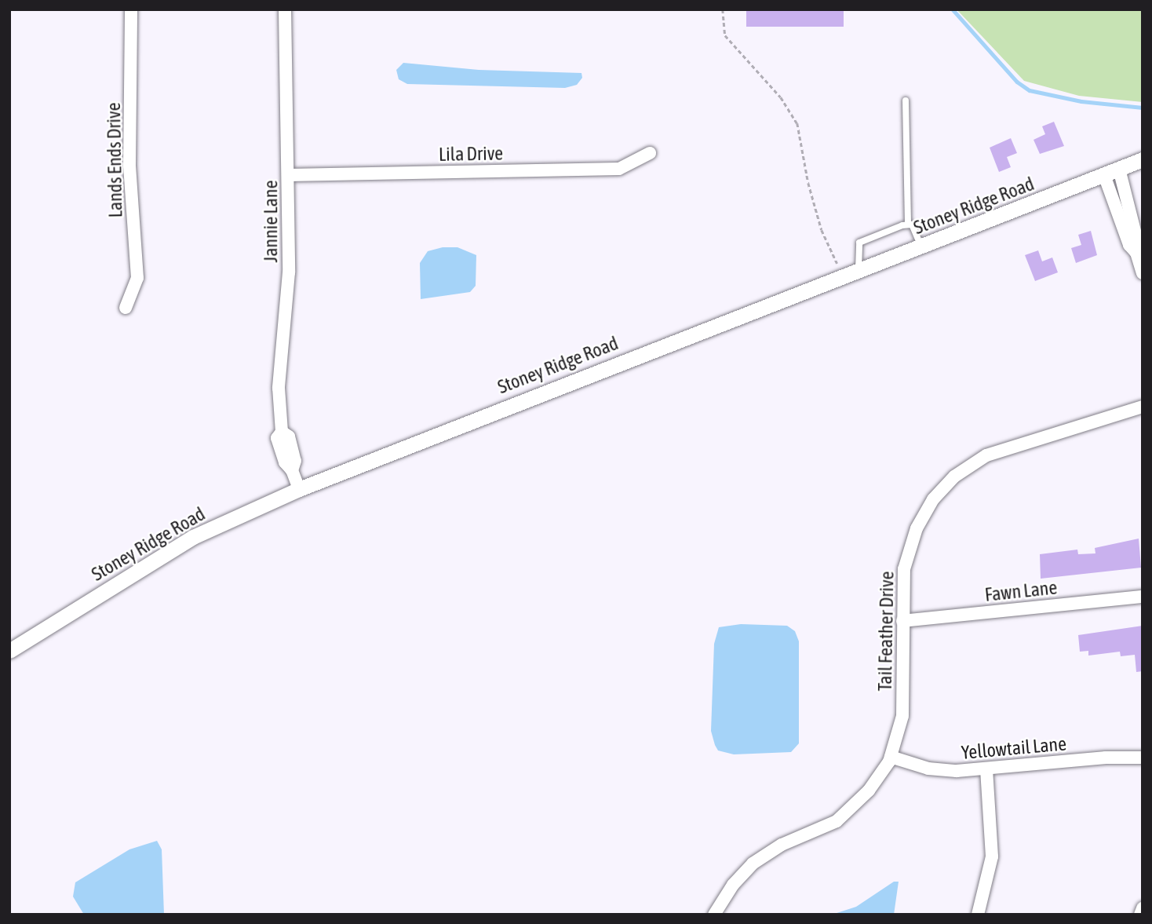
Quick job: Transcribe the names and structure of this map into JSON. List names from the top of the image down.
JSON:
{
  "streets": {
    "street": [
      "Lila Drive",
      "Lands Ends Drive",
      "Stoney Ridge Road",
      "Jannie Lane",
      "Fawn Lane",
      "Tail Feather Drive",
      "Yellowtail Lane"
    ]
  },
  "crossings": [
    ["Lila Drive", "Jannie Lane"],
    ["Stoney Ridge Road", "Jannie Lane"],
    ["Fawn Lane", "Tail Feather Drive"],
    ["Tail Feather Drive", "Yellowtail Lane"]
  ]
}
